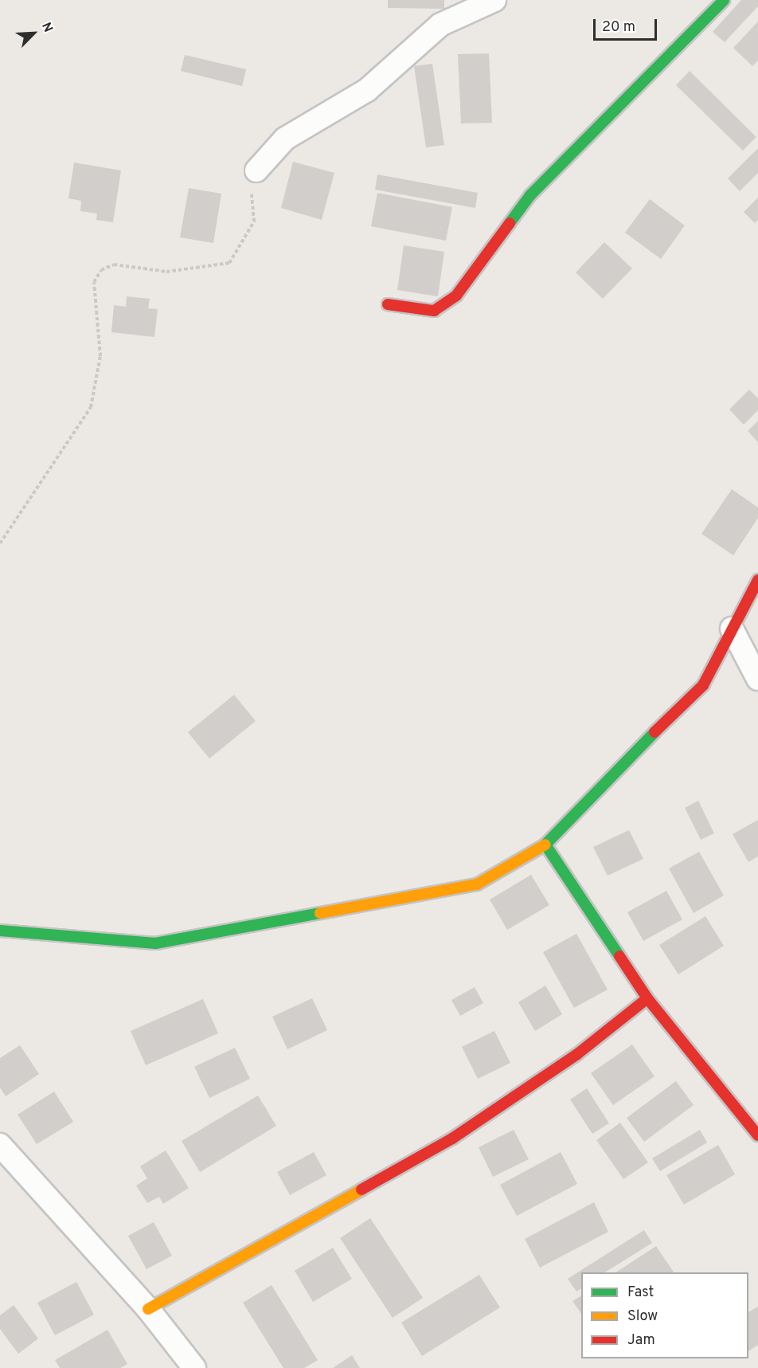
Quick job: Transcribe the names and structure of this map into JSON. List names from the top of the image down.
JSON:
{
  "legend": ["Fast", "Slow", "Jam"],
  "scale_bar": "20 m",
  "north": "top right"
}
